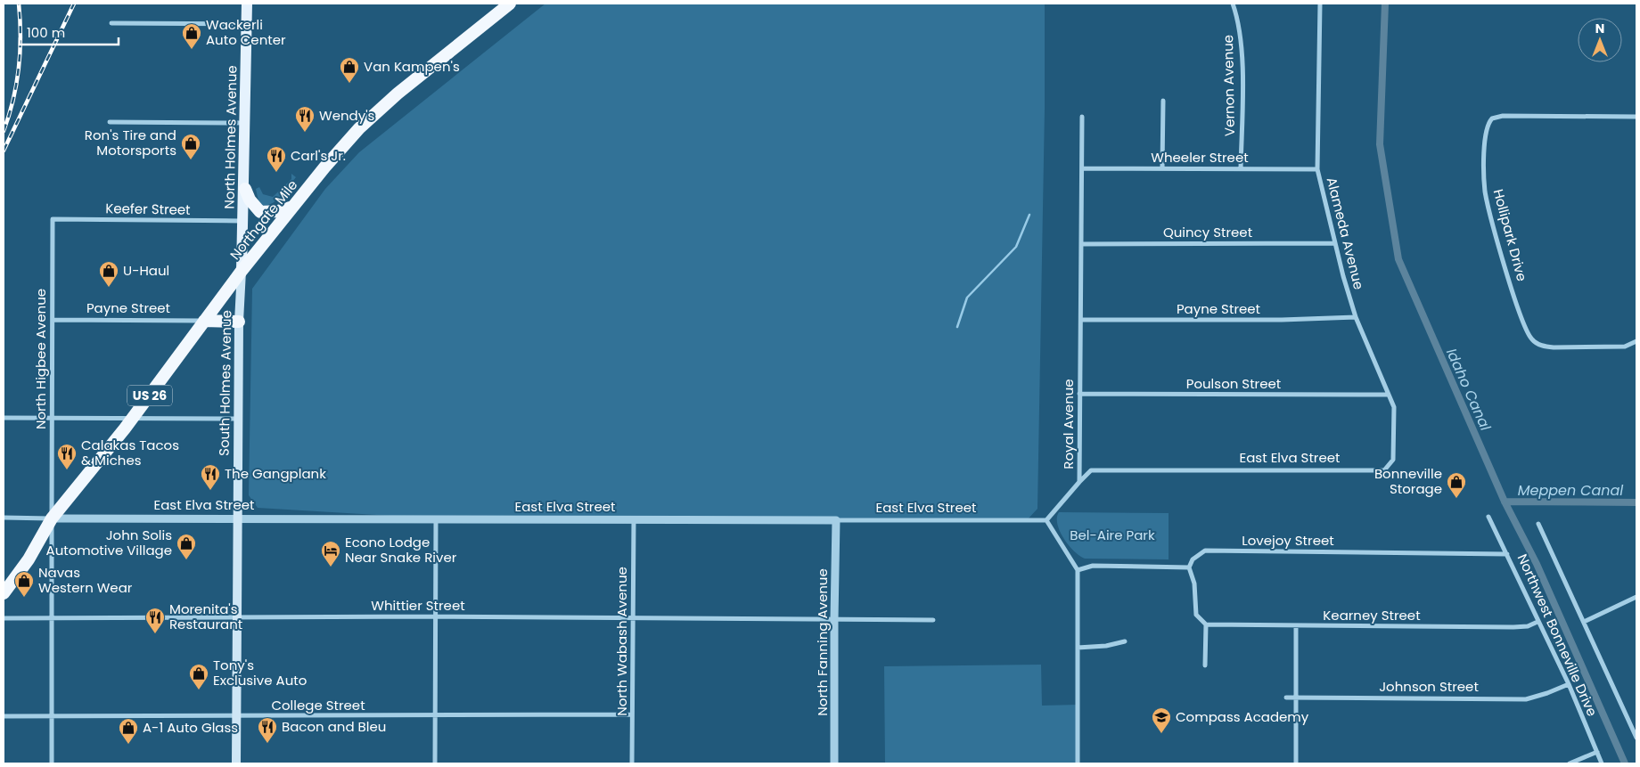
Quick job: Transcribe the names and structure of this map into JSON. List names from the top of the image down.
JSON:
{
  "streets": {
    "highway": ["Northgate Mile", "US 26"],
    "main road": ["North Holmes Avenue", "South Holmes Avenue"],
    "street": [
      "Vernon Avenue",
      "Wheeler Street",
      "Keefer Street",
      "Quincy Street",
      "Alameda Avenue",
      "Hollipark Drive",
      "Payne Street",
      "North Higbee Avenue",
      "Poulson Street",
      "Royal Avenue",
      "East Elva Street",
      "Lovejoy Street",
      "Whittier Street",
      "Kearney Street",
      "Northwest Bonneville Drive",
      "North Wabash Avenue",
      "North Fanning Avenue",
      "Johnson Street",
      "College Street"
    ]
  },
  "crossings": [
    ["Vernon Avenue", "Wheeler Street"],
    ["North Holmes Avenue", "Keefer Street"],
    ["North Holmes Avenue", "Northgate Mile"],
    ["North Holmes Avenue", "South Holmes Avenue"],
    ["Wheeler Street", "Alameda Avenue"],
    ["Wheeler Street", "Royal Avenue"],
    ["Keefer Street", "North Higbee Avenue"],
    ["Northgate Mile", "Payne Street"],
    ["Northgate Mile", "North Higbee Avenue"],
    ["Northgate Mile", "South Holmes Avenue"],
    ["Northgate Mile", "US 26"],
    ["Northgate Mile", "East Elva Street"],
    ["Quincy Street", "Alameda Avenue"],
    ["Quincy Street", "Royal Avenue"],
    ["Alameda Avenue", "Payne Street"],
    ["Alameda Avenue", "Poulson Street"],
    ["Alameda Avenue", "East Elva Street"],
    ["Payne Street", "North Higbee Avenue"],
    ["Payne Street", "Royal Avenue"],
    ["North Higbee Avenue", "US 26"],
    ["North Higbee Avenue", "East Elva Street"],
    ["North Higbee Avenue", "Whittier Street"],
    ["South Holmes Avenue", "East Elva Street"],
    ["South Holmes Avenue", "Whittier Street"],
    ["South Holmes Avenue", "College Street"],
    ["Poulson Street", "Royal Avenue"],
    ["US 26", "East Elva Street"],
    ["Royal Avenue", "East Elva Street"],
    ["East Elva Street", "North Wabash Avenue"],
    ["East Elva Street", "North Fanning Avenue"],
    ["Lovejoy Street", "Northwest Bonneville Drive"],
    ["Whittier Street", "North Wabash Avenue"],
    ["Whittier Street", "North Fanning Avenue"],
    ["Kearney Street", "Northwest Bonneville Drive"],
    ["Northwest Bonneville Drive", "Johnson Street"],
    ["North Wabash Avenue", "College Street"]
  ],
  "water": ["Idaho Canal", "Meppen Canal"],
  "parks": ["Bel-Aire Park"],
  "places": {
    "shop": [
      "Wackerli Auto Center",
      "Van Kampen's",
      "Ron's Tire and Motorsports",
      "U-Haul",
      "Bonneville Storage",
      "John Solis Automotive Village",
      "Navas Western Wear",
      "Tony's Exclusive Auto",
      "A-1 Auto Glass"
    ],
    "restaurant": [
      "Wendy's",
      "Carl's Jr.",
      "Calakas Tacos & Miches",
      "The Gangplank",
      "Morenita's Restaurant",
      "Bacon and Bleu"
    ],
    "hotel": ["Econo Lodge Near Snake River"],
    "school or university": ["Compass Academy"]
  },
  "scale_bar": "100 m",
  "north": "top"
}
